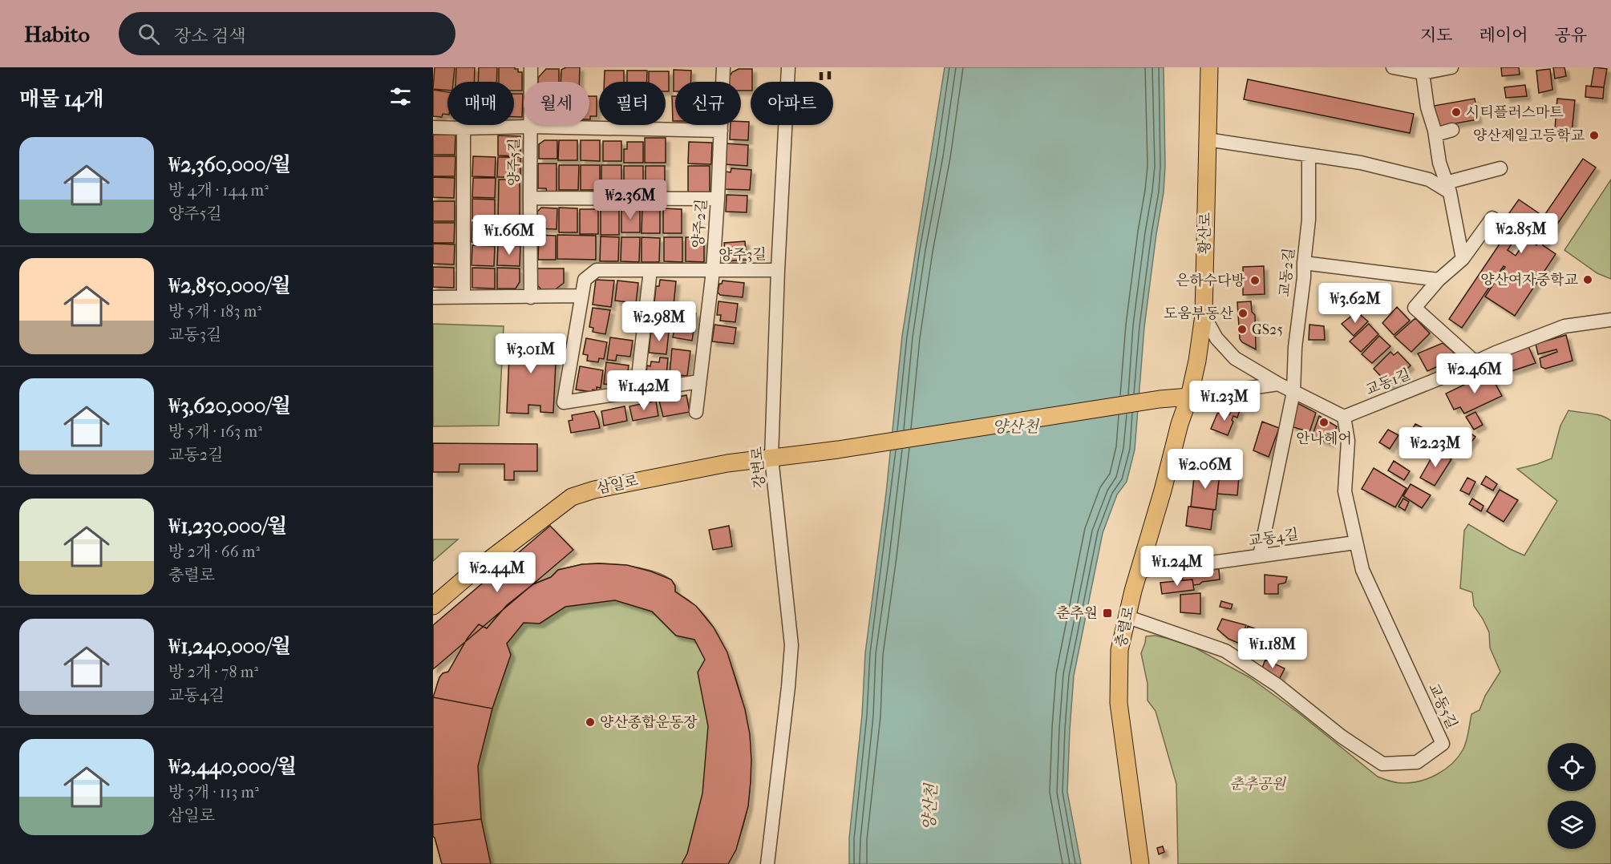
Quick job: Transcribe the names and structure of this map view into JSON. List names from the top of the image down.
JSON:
{
  "streets": {
    "main road": ["황산로", "삼일로", "충렬로"],
    "street": [
      "양주5길",
      "양주2길",
      "양주3길",
      "교동2길",
      "교동1길",
      "강변로",
      "교동4길",
      "교동5길"
    ]
  },
  "crossings": [
    ["양주5길", "양주2길"],
    ["양주2길", "양주3길"],
    ["황산로", "삼일로"],
    ["황산로", "충렬로"],
    ["양주3길", "강변로"],
    ["교동2길", "교동4길"],
    ["교동1길", "교동5길"],
    ["강변로", "삼일로"],
    ["삼일로", "충렬로"],
    ["교동4길", "충렬로"],
    ["교동4길", "교동5길"],
    ["충렬로", "교동5길"]
  ],
  "water": ["양산천"],
  "parks": ["춘추공원"],
  "places": {
    "other": [
      "시티플러스마트",
      "양산제일고등학교",
      "양산여자중학교",
      "은하수다방",
      "도움부동산",
      "GS25",
      "안나헤어",
      "양산종합운동장"
    ],
    "transit": ["춘추원"]
  },
  "page": {
    "header": "Habito",
    "search": "장소 검색",
    "nav": ["지도", "레이어", "공유"],
    "heading": "매물 14개",
    "chip": [
      "매매",
      "월세",
      "필터",
      "신규",
      "아파트"
    ],
    "list": [
      {
        "name": "₩2,360,000/월",
        "note": "방 4개 · 144 m² · 양주5길"
      },
      {
        "name": "₩2,850,000/월",
        "note": "방 5개 · 183 m² · 교동3길"
      },
      {
        "name": "₩3,620,000/월",
        "note": "방 5개 · 163 m² · 교동2길"
      },
      {
        "name": "₩1,230,000/월",
        "note": "방 2개 · 66 m² · 충렬로"
      },
      {
        "name": "₩1,240,000/월",
        "note": "방 2개 · 78 m² · 교동4길"
      },
      {
        "name": "₩2,440,000/월",
        "note": "방 3개 · 113 m² · 삼일로"
      }
    ],
    "price": [
      "₩2.36M",
      "₩2.85M",
      "₩1.66M",
      "₩3.62M",
      "₩2.98M",
      "₩3.01M",
      "₩2.46M",
      "₩1.42M",
      "₩1.23M",
      "₩2.23M",
      "₩2.06M",
      "₩1.24M",
      "₩2.44M",
      "₩1.18M"
    ]
  }
}
